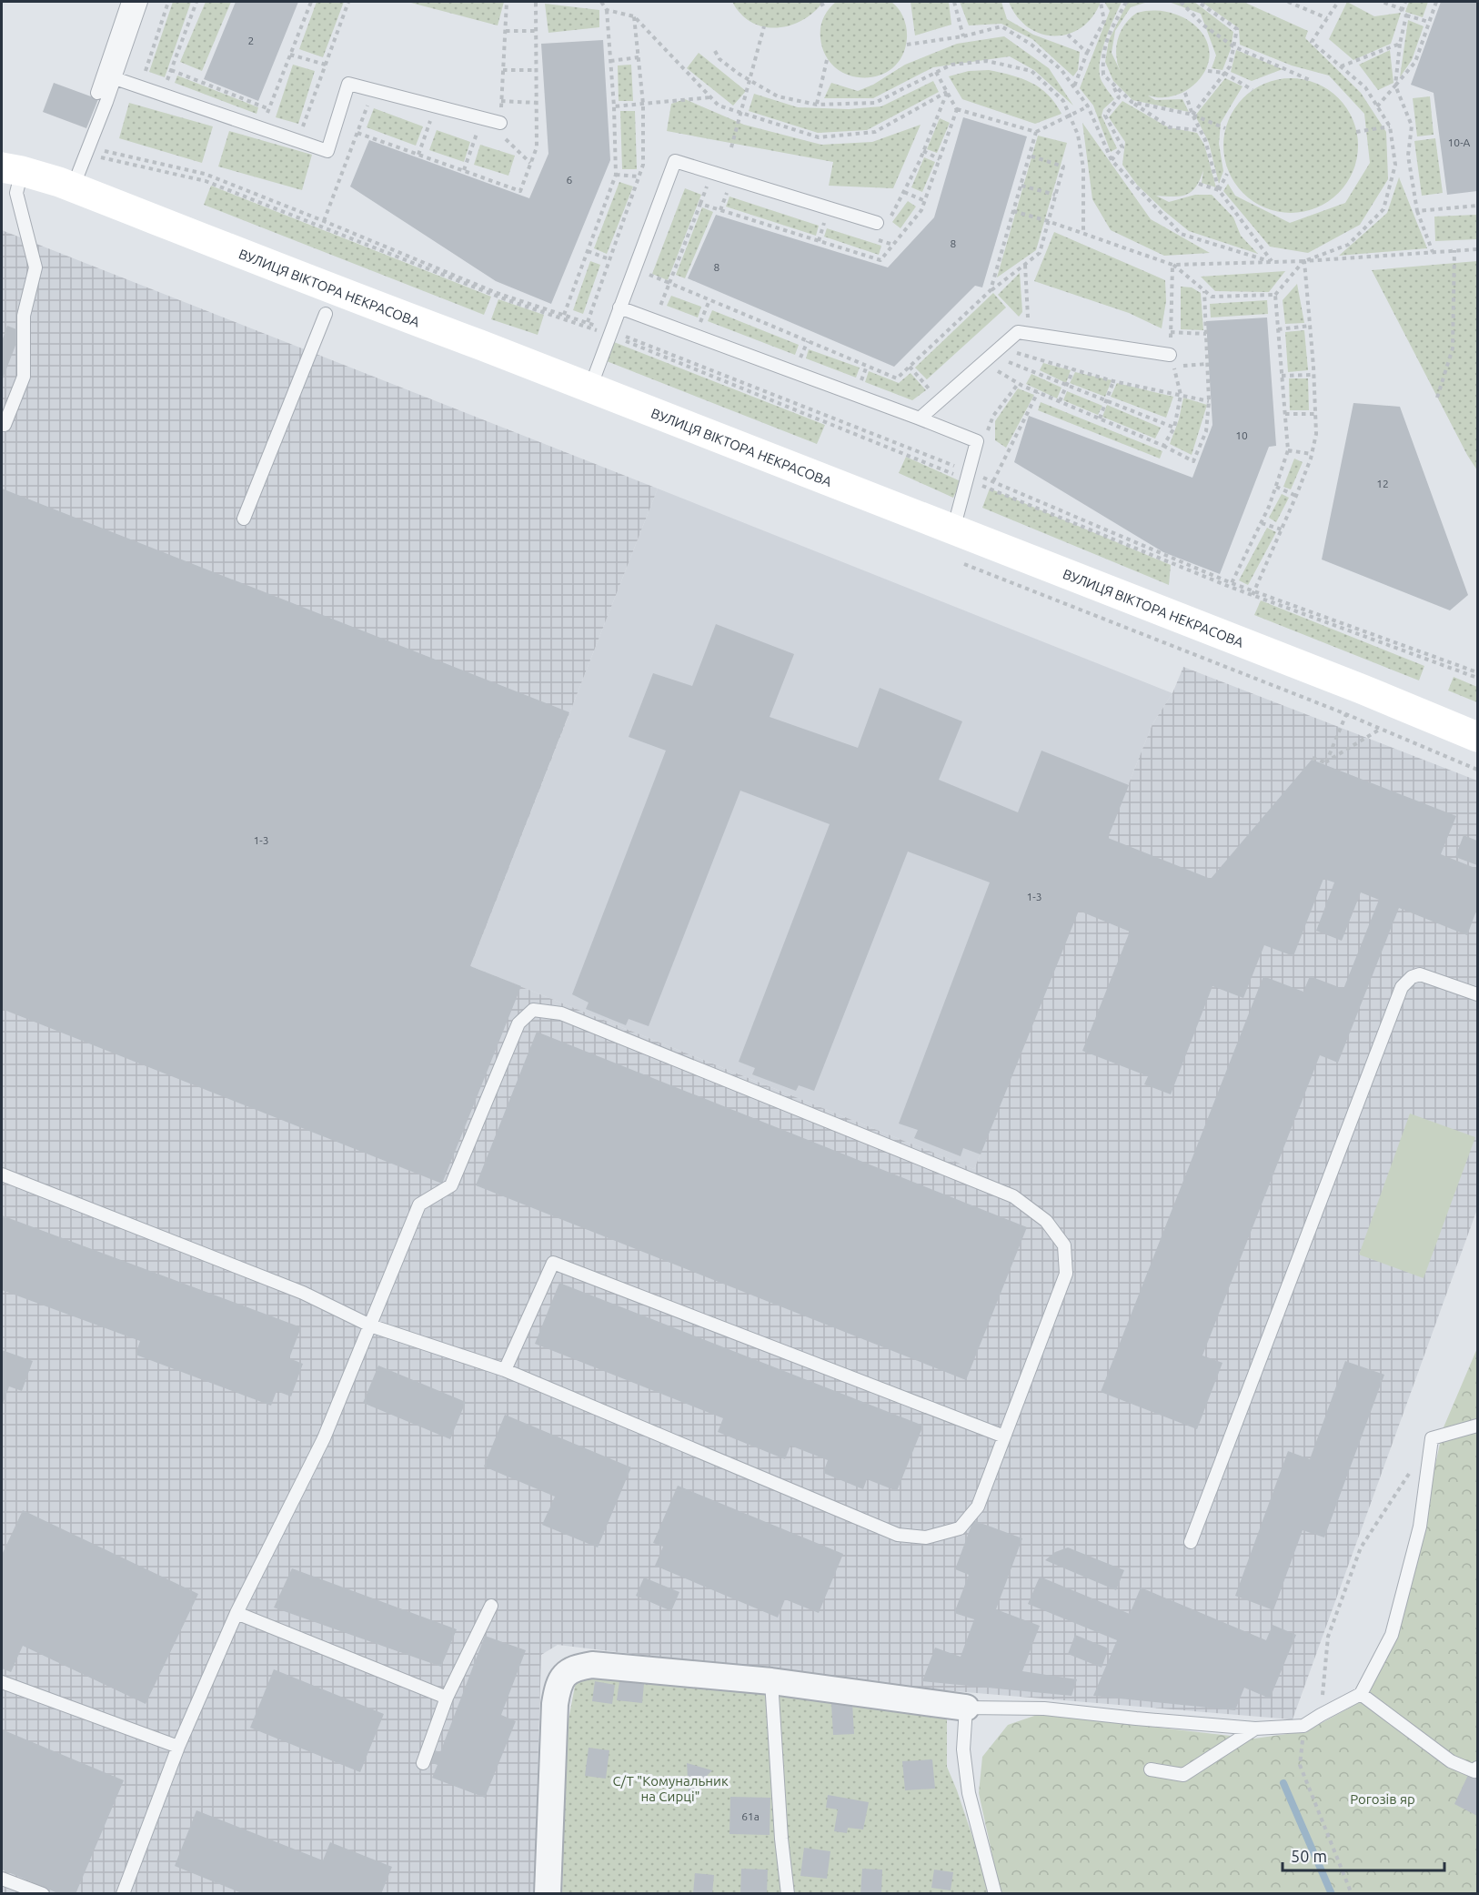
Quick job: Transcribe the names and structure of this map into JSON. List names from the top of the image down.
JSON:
{
  "streets": {
    "main road": ["ВУЛИЦЯ ВІКТОРА НЕКРАСОВА"]
  },
  "parks": ["С/Т \"Комунальник на Сирці\"", "Рогозів яр"],
  "house_numbers": [
    "2",
    "10-А",
    "6",
    "8",
    "8",
    "10",
    "12",
    "1-3",
    "1-3",
    "61а"
  ],
  "scale_bar": "50 m"
}
